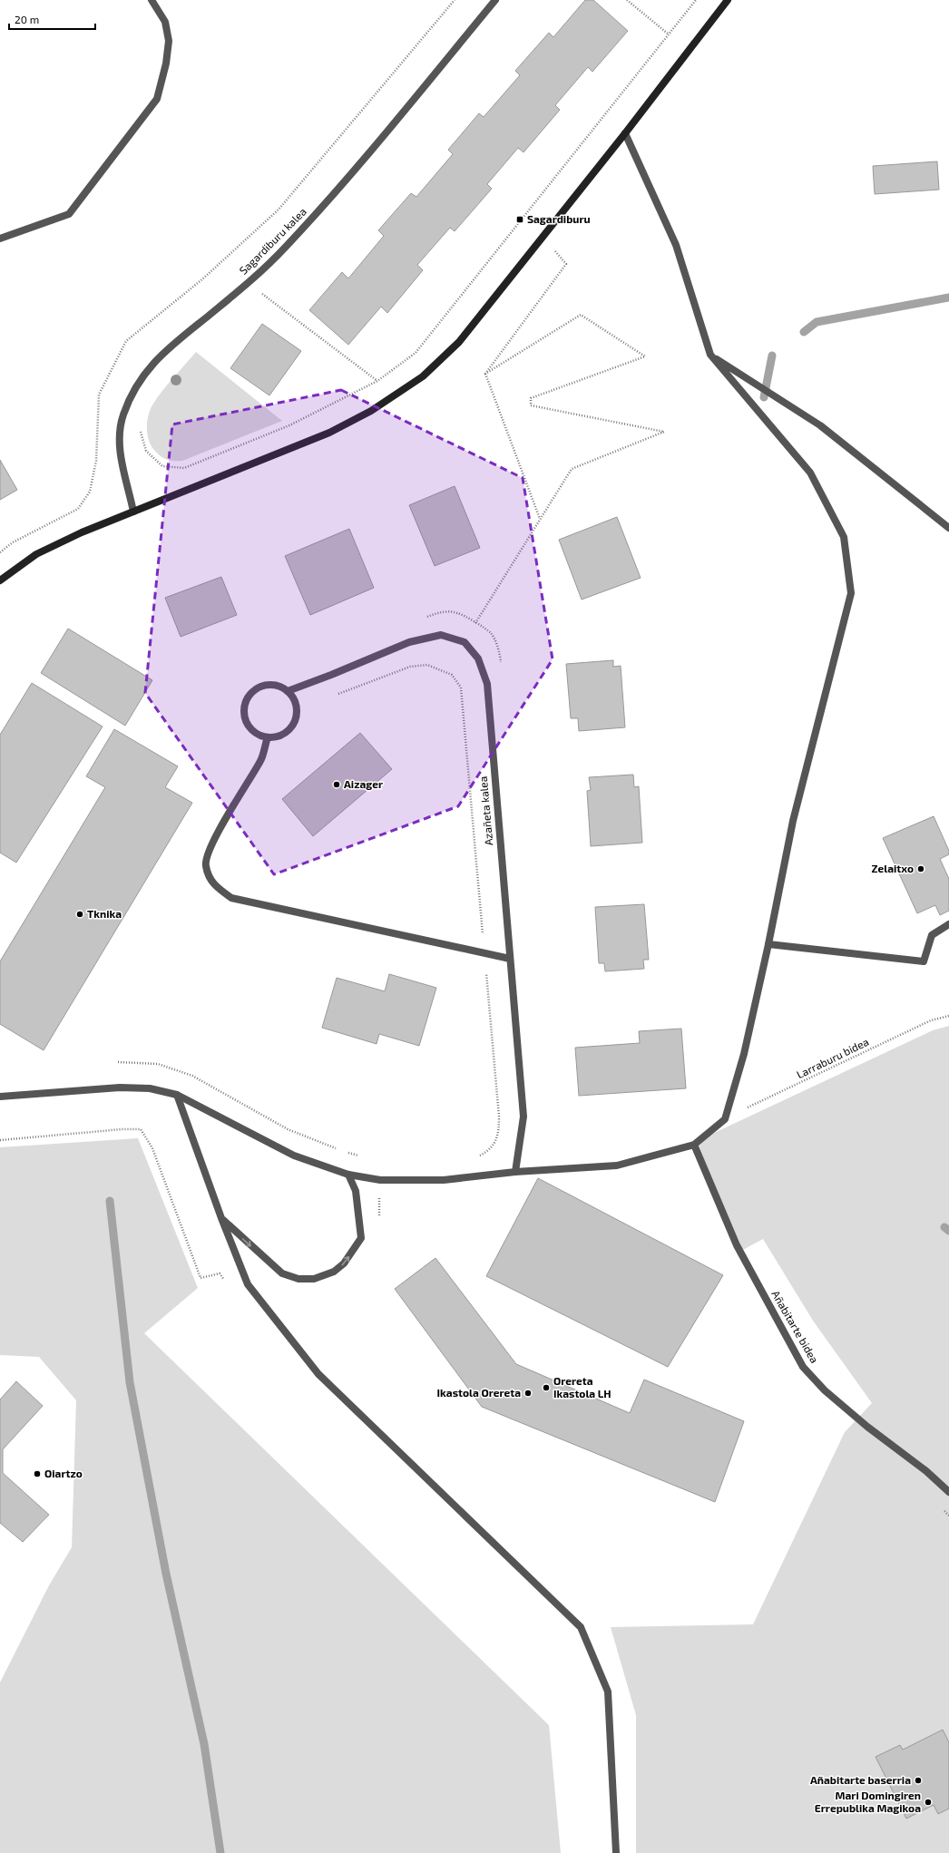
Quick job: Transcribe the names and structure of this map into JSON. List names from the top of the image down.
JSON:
{
  "streets": {
    "street": ["Sagardiburu kalea", "Azañeta kalea", "Añabitarte bidea"],
    "path": ["Larraburu bidea"]
  },
  "places": {
    "transit": ["Sagardiburu"],
    "other": [
      "Aizager",
      "Zelaitxo",
      "Tknika",
      "Orereta Ikastola LH",
      "Ikastola Orereta",
      "Oiartzo",
      "Añabitarte baserria",
      "Mari Domingiren Errepublika Magikoa"
    ]
  },
  "scale_bar": "20 m"
}
